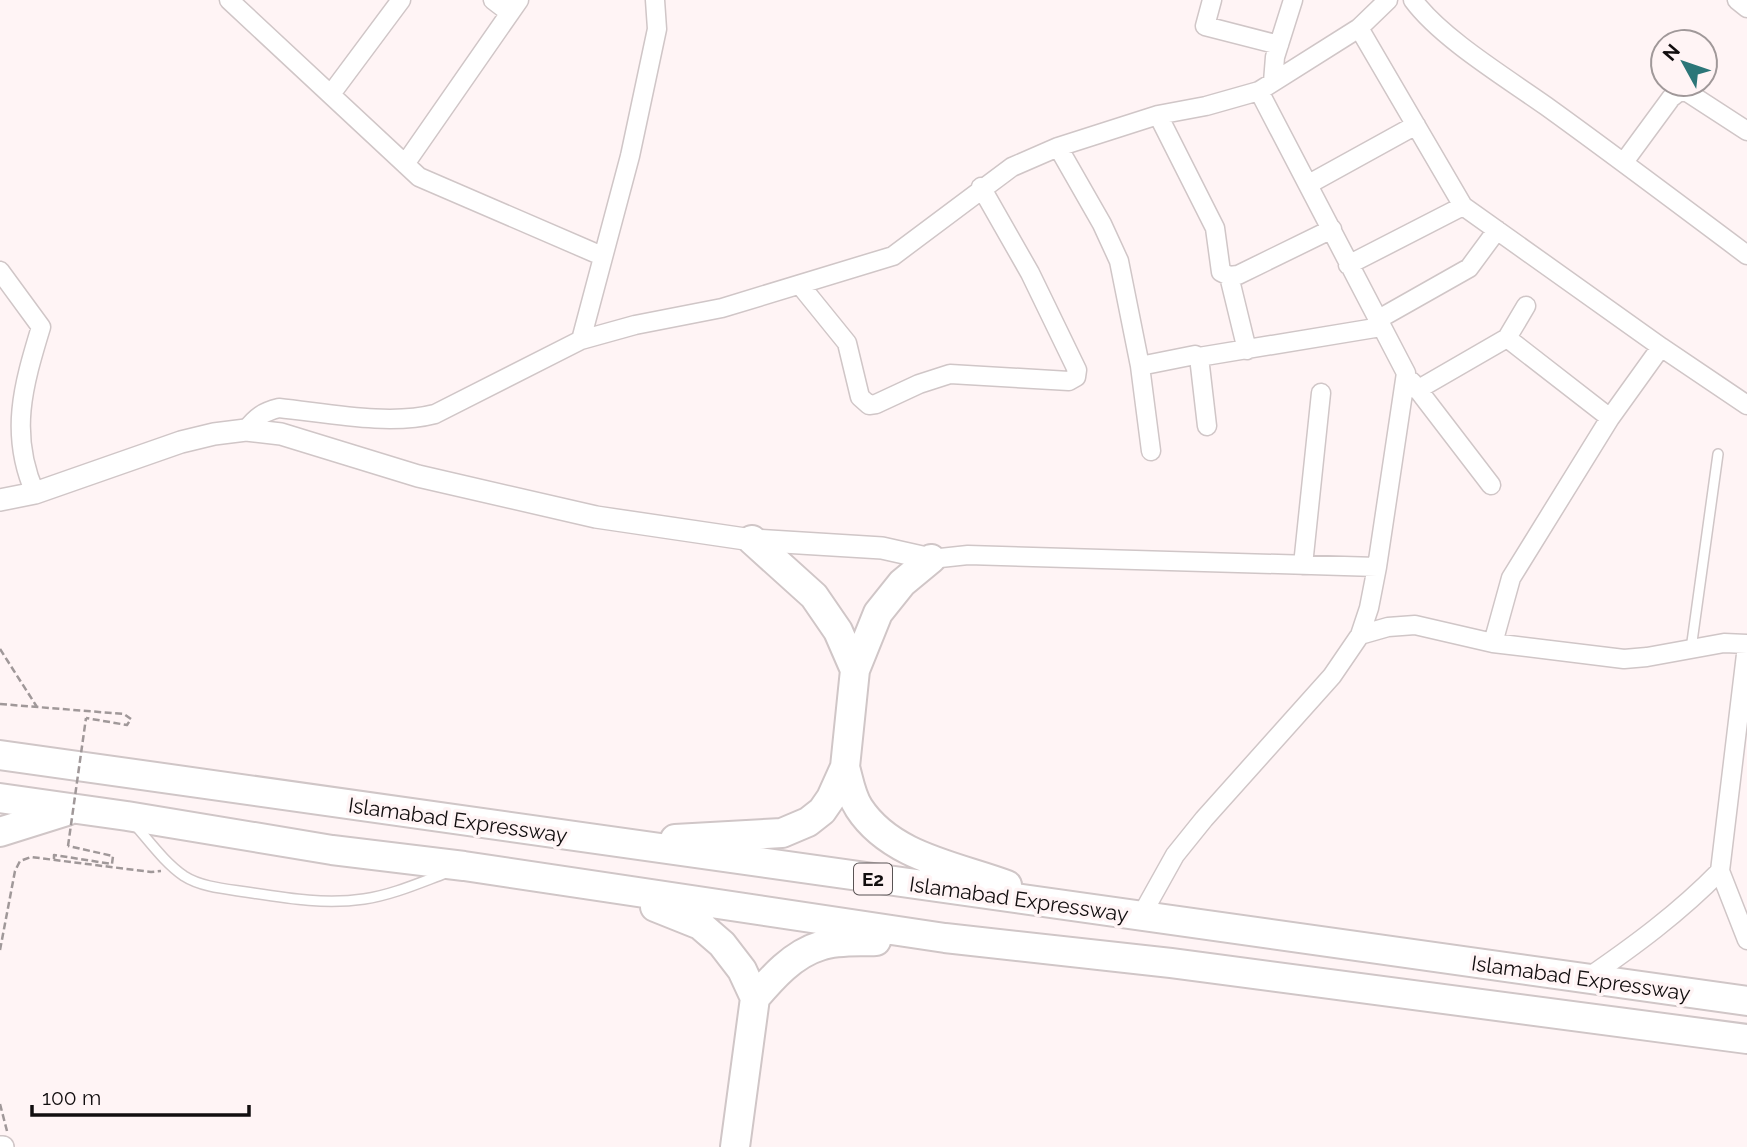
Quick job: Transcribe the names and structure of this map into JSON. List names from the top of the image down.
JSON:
{
  "streets": {
    "highway": ["Islamabad Expressway", "E2"]
  },
  "scale_bar": "100 m",
  "north": "top left"
}
